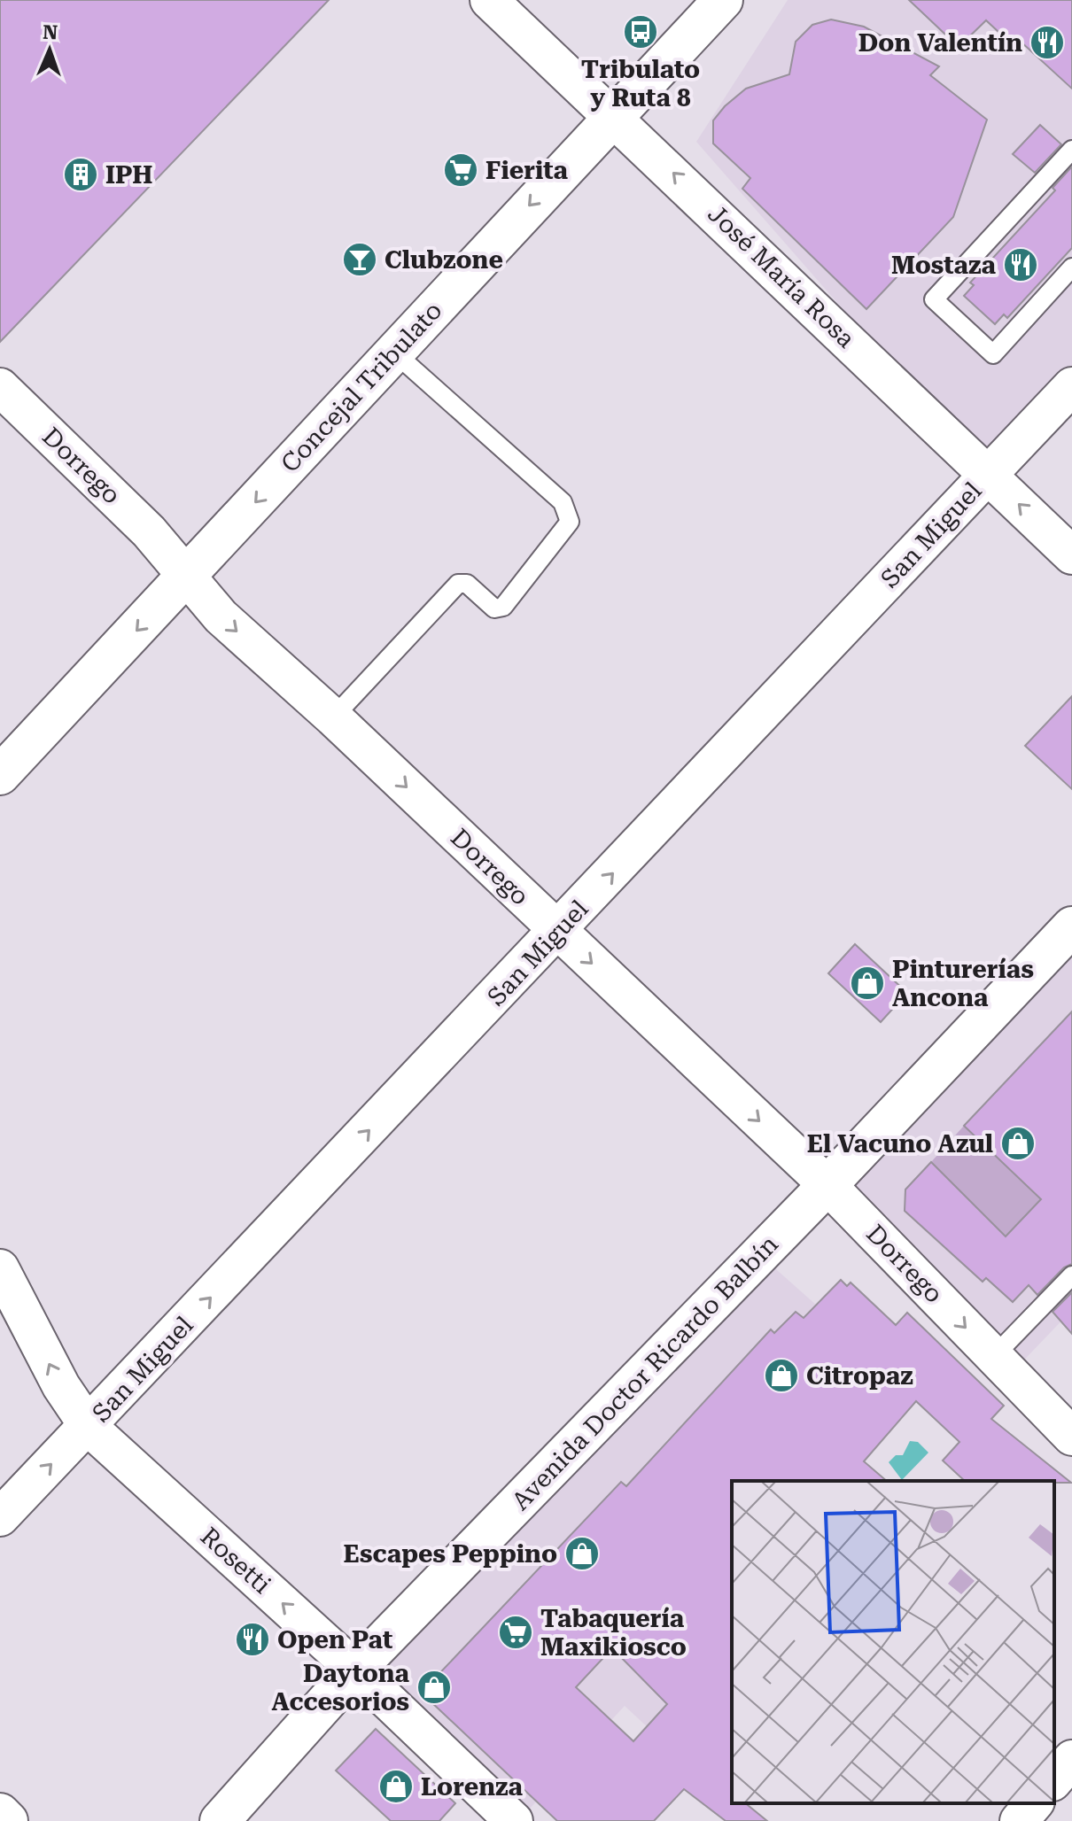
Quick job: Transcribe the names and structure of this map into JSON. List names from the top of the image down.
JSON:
{
  "streets": {
    "main road": ["Concejal Tribulato", "Avenida Doctor Ricardo Balbín"],
    "street": [
      "José María Rosa",
      "Dorrego",
      "San Miguel",
      "Rosetti"
    ]
  },
  "crossings": [
    ["José María Rosa", "Concejal Tribulato"],
    ["José María Rosa", "San Miguel"],
    ["Concejal Tribulato", "Dorrego"],
    ["Dorrego", "San Miguel"],
    ["Dorrego", "Avenida Doctor Ricardo Balbín"],
    ["San Miguel", "Rosetti"],
    ["Avenida Doctor Ricardo Balbín", "Rosetti"]
  ],
  "one_way": [
    "José María Rosa",
    "Concejal Tribulato",
    "Dorrego",
    "San Miguel",
    "Rosetti"
  ],
  "places": {
    "bus stop": ["Tribulato y Ruta 8"],
    "restaurant": ["Don Valentín", "Mostaza", "Open Pat"],
    "supermarket": ["Fierita", "Tabaquería Maxikiosco"],
    "building": ["IPH"],
    "bar": ["Clubzone"],
    "shop": [
      "Pinturerías Ancona",
      "El Vacuno Azul",
      "Citropaz",
      "Escapes Peppino",
      "Daytona Accesorios",
      "Lorenza"
    ]
  },
  "north": "top"
}
